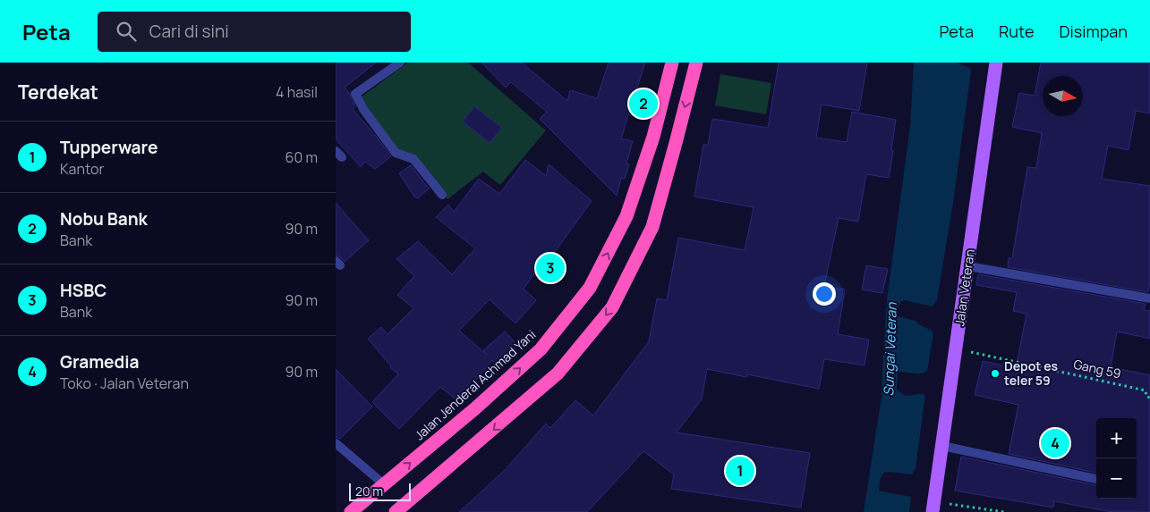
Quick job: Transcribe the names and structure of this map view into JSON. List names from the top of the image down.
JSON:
{
  "streets": {
    "highway": ["Jalan Jenderal Achmad Yani"],
    "main road": ["Jalan Veteran"],
    "path": ["Gang 59"]
  },
  "crossings": [
    ["Jalan Veteran", "Gang 59"]
  ],
  "water": ["Sungai Veteran"],
  "places": ["Depot es teler 59"],
  "scale_bar": "20 m",
  "north": "right",
  "page": {
    "header": "Peta",
    "search": "Cari di sini",
    "nav": ["Peta", "Rute", "Disimpan"],
    "heading": ["Terdekat", "4 hasil"],
    "pins": [
      "2",
      "3",
      "4",
      "1"
    ],
    "list": [
      {
        "mark": "1",
        "name": "Tupperware",
        "note": "Kantor",
        "value": "60 m"
      },
      {
        "mark": "2",
        "name": "Nobu Bank",
        "note": "Bank",
        "value": "90 m"
      },
      {
        "mark": "3",
        "name": "HSBC",
        "note": "Bank",
        "value": "90 m"
      },
      {
        "mark": "4",
        "name": "Gramedia",
        "note": "Toko · Jalan Veteran",
        "value": "90 m"
      }
    ],
    "map_buttons": ["+", "−"],
    "scale": "20 m"
  }
}
